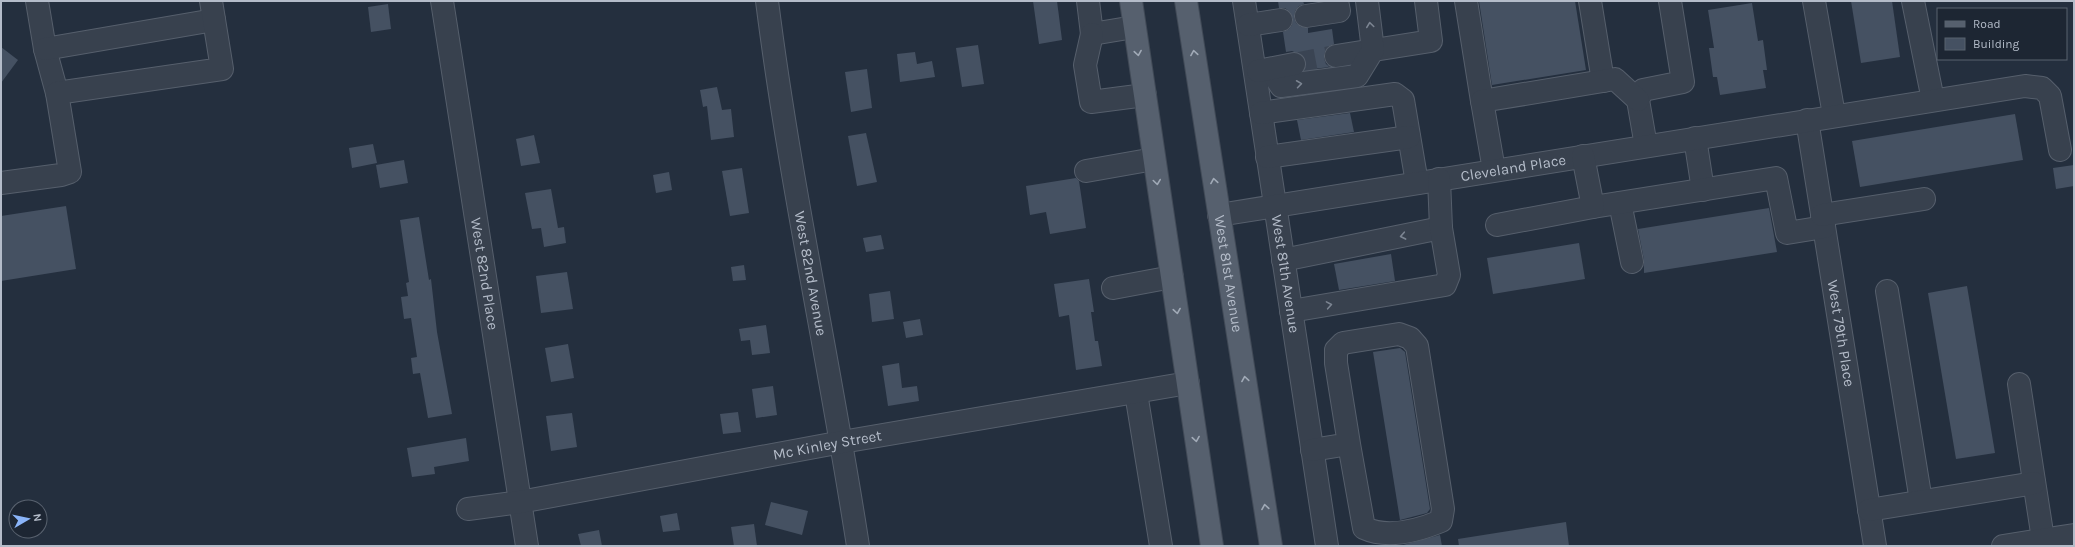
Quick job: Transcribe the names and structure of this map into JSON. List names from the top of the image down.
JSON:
{
  "streets": {
    "main road": ["West 81st Avenue"],
    "street": [
      "Cleveland Place",
      "West 82nd Place",
      "West 82nd Avenue",
      "West 81th Avenue",
      "West 79th Place",
      "Mc Kinley Street"
    ]
  },
  "crossings": [
    ["Cleveland Place", "West 81st Avenue"],
    ["Cleveland Place", "West 81th Avenue"],
    ["Cleveland Place", "West 79th Place"],
    ["West 82nd Place", "Mc Kinley Street"],
    ["West 82nd Avenue", "Mc Kinley Street"]
  ],
  "legend": ["Road", "Building"],
  "north": "right"
}
